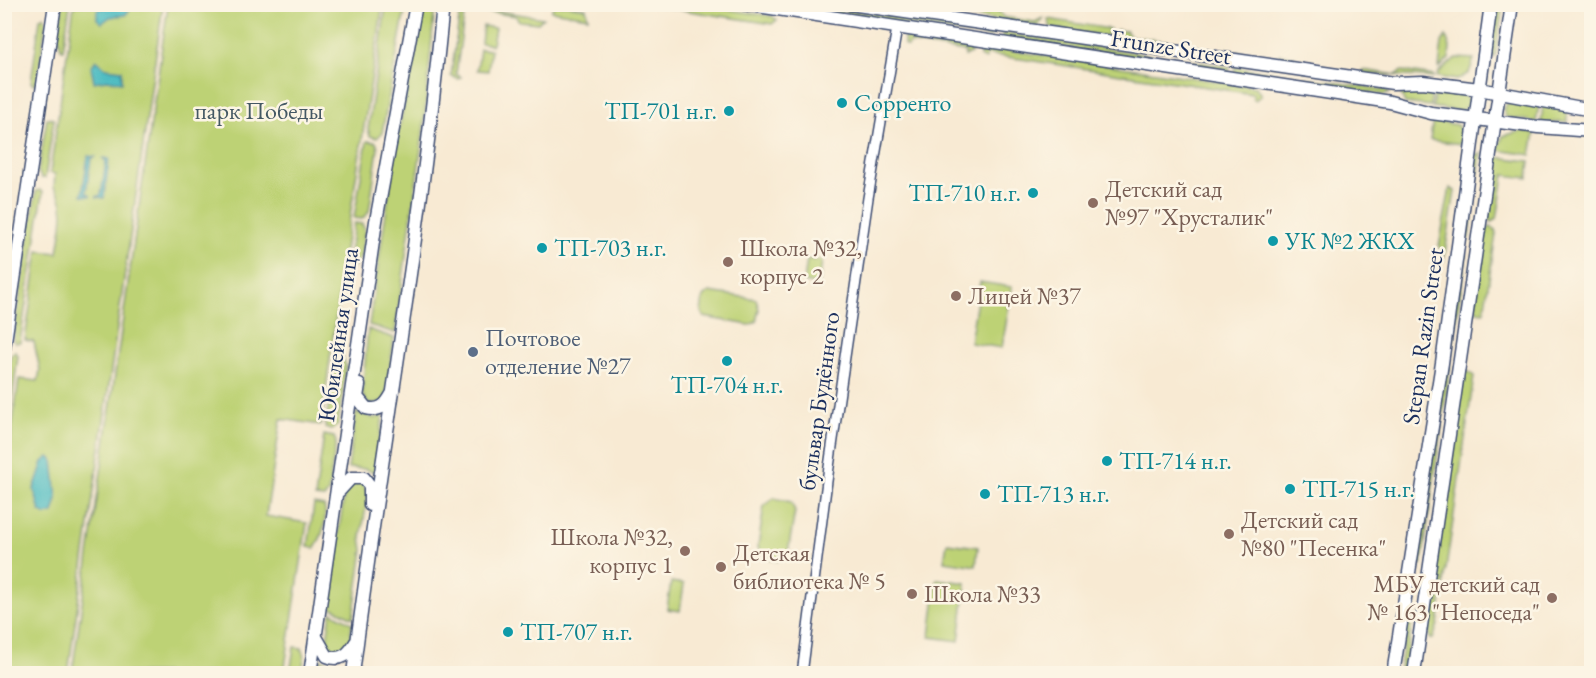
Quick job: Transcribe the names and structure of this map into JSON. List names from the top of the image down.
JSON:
{
  "streets": {
    "main road": ["Frunze Street", "Юбилейная улица", "Stepan Razin Street"],
    "street": ["бульвар Будённого"]
  },
  "crossings": [
    ["Frunze Street", "Stepan Razin Street"],
    ["Frunze Street", "бульвар Будённого"]
  ],
  "parks": ["парк Победы"],
  "places": [
    "Сорренто",
    "ТП-701 н.г.",
    "ТП-710 н.г.",
    "Детский сад №97 \"Хрусталик\"",
    "УК №2 ЖКХ",
    "ТП-703 н.г.",
    "Школа №32, корпус 2",
    "Лицей №37",
    "Почтовое отделение №27",
    "ТП-704 н.г.",
    "ТП-714 н.г.",
    "ТП-715 н.г.",
    "ТП-713 н.г.",
    "Детский сад №80 \"Песенка\"",
    "Школа №32, корпус 1",
    "Детская библиотека № 5",
    "Школа №33",
    "МБУ детский сад № 163 \"Непоседа\"",
    "ТП-707 н.г."
  ]
}
